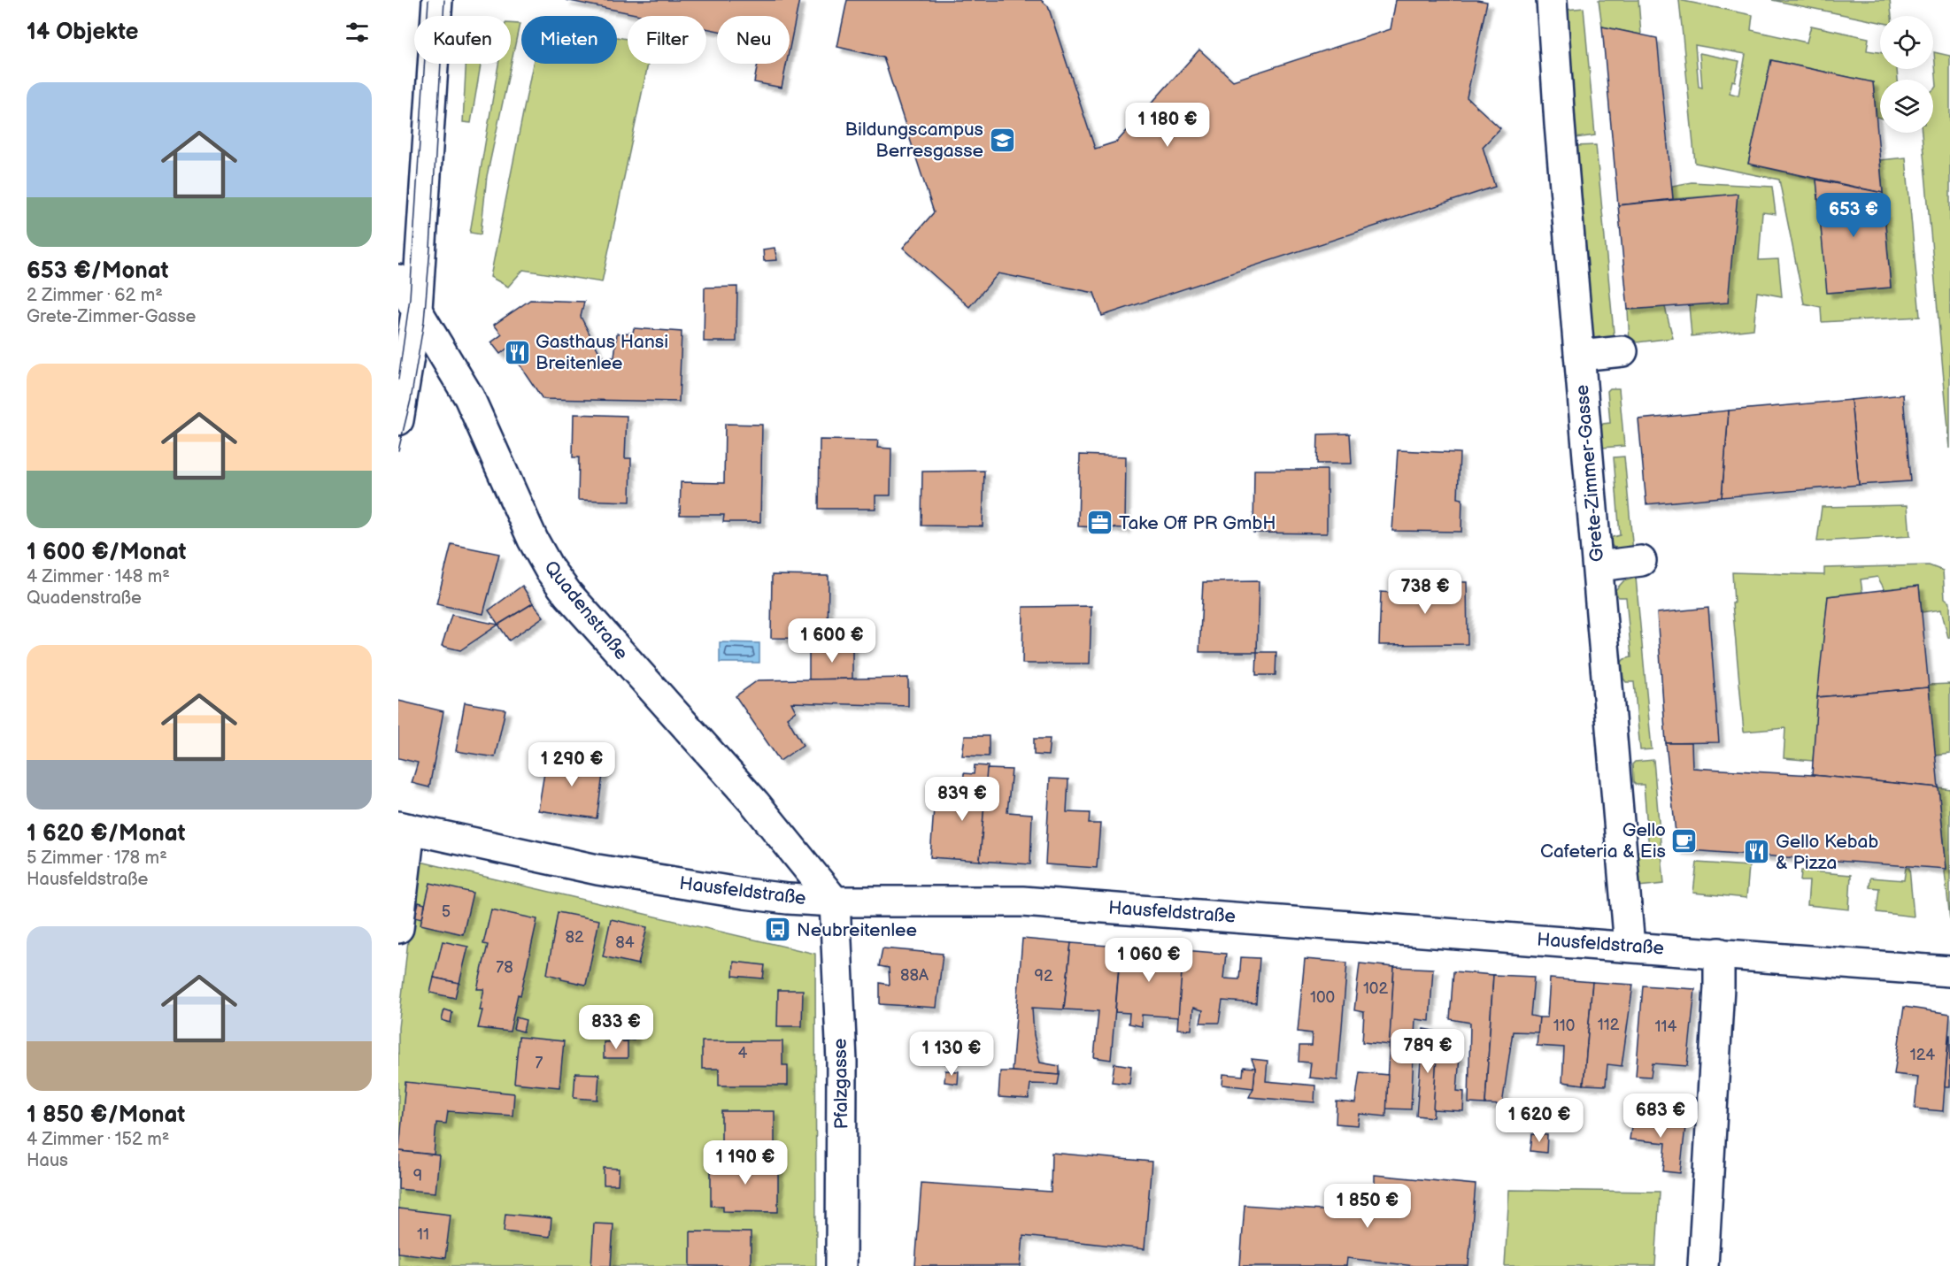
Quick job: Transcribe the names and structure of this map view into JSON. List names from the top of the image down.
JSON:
{
  "streets": {
    "street": [
      "Grete-Zimmer-Gasse",
      "Quadenstraße",
      "Hausfeldstraße",
      "Pfalzgasse"
    ]
  },
  "crossings": [
    ["Grete-Zimmer-Gasse", "Hausfeldstraße"],
    ["Quadenstraße", "Hausfeldstraße"],
    ["Quadenstraße", "Pfalzgasse"],
    ["Hausfeldstraße", "Pfalzgasse"]
  ],
  "places": {
    "school or university": ["Bildungscampus Berresgasse"],
    "restaurant": ["Gasthaus Hansi Breitenlee", "Gello Kebab & Pizza"],
    "office": ["Take Off PR GmbH"],
    "cafe": ["Gello Cafeteria & Eis"],
    "bus stop": ["Neubreitenlee"]
  },
  "house_numbers": [
    "5",
    "82",
    "84",
    "78",
    "88A",
    "92",
    "102",
    "100",
    "112",
    "110",
    "114",
    "4",
    "124",
    "7",
    "9",
    "11"
  ],
  "page": {
    "heading": "14 Objekte",
    "chip": [
      "Kaufen",
      "Mieten",
      "Filter",
      "Neu"
    ],
    "list": [
      {
        "name": "653 €/Monat",
        "note": "2 Zimmer · 62 m² · Grete-Zimmer-Gasse"
      },
      {
        "name": "1 600 €/Monat",
        "note": "4 Zimmer · 148 m² · Quadenstraße"
      },
      {
        "name": "1 620 €/Monat",
        "note": "5 Zimmer · 178 m² · Hausfeldstraße"
      },
      {
        "name": "1 850 €/Monat",
        "note": "4 Zimmer · 152 m² · Haus"
      }
    ],
    "price": [
      "1 180 €",
      "653 €",
      "738 €",
      "1 600 €",
      "1 290 €",
      "839 €",
      "1 060 €",
      "833 €",
      "789 €",
      "1 130 €",
      "683 €",
      "1 620 €",
      "1 190 €",
      "1 850 €"
    ]
  }
}
